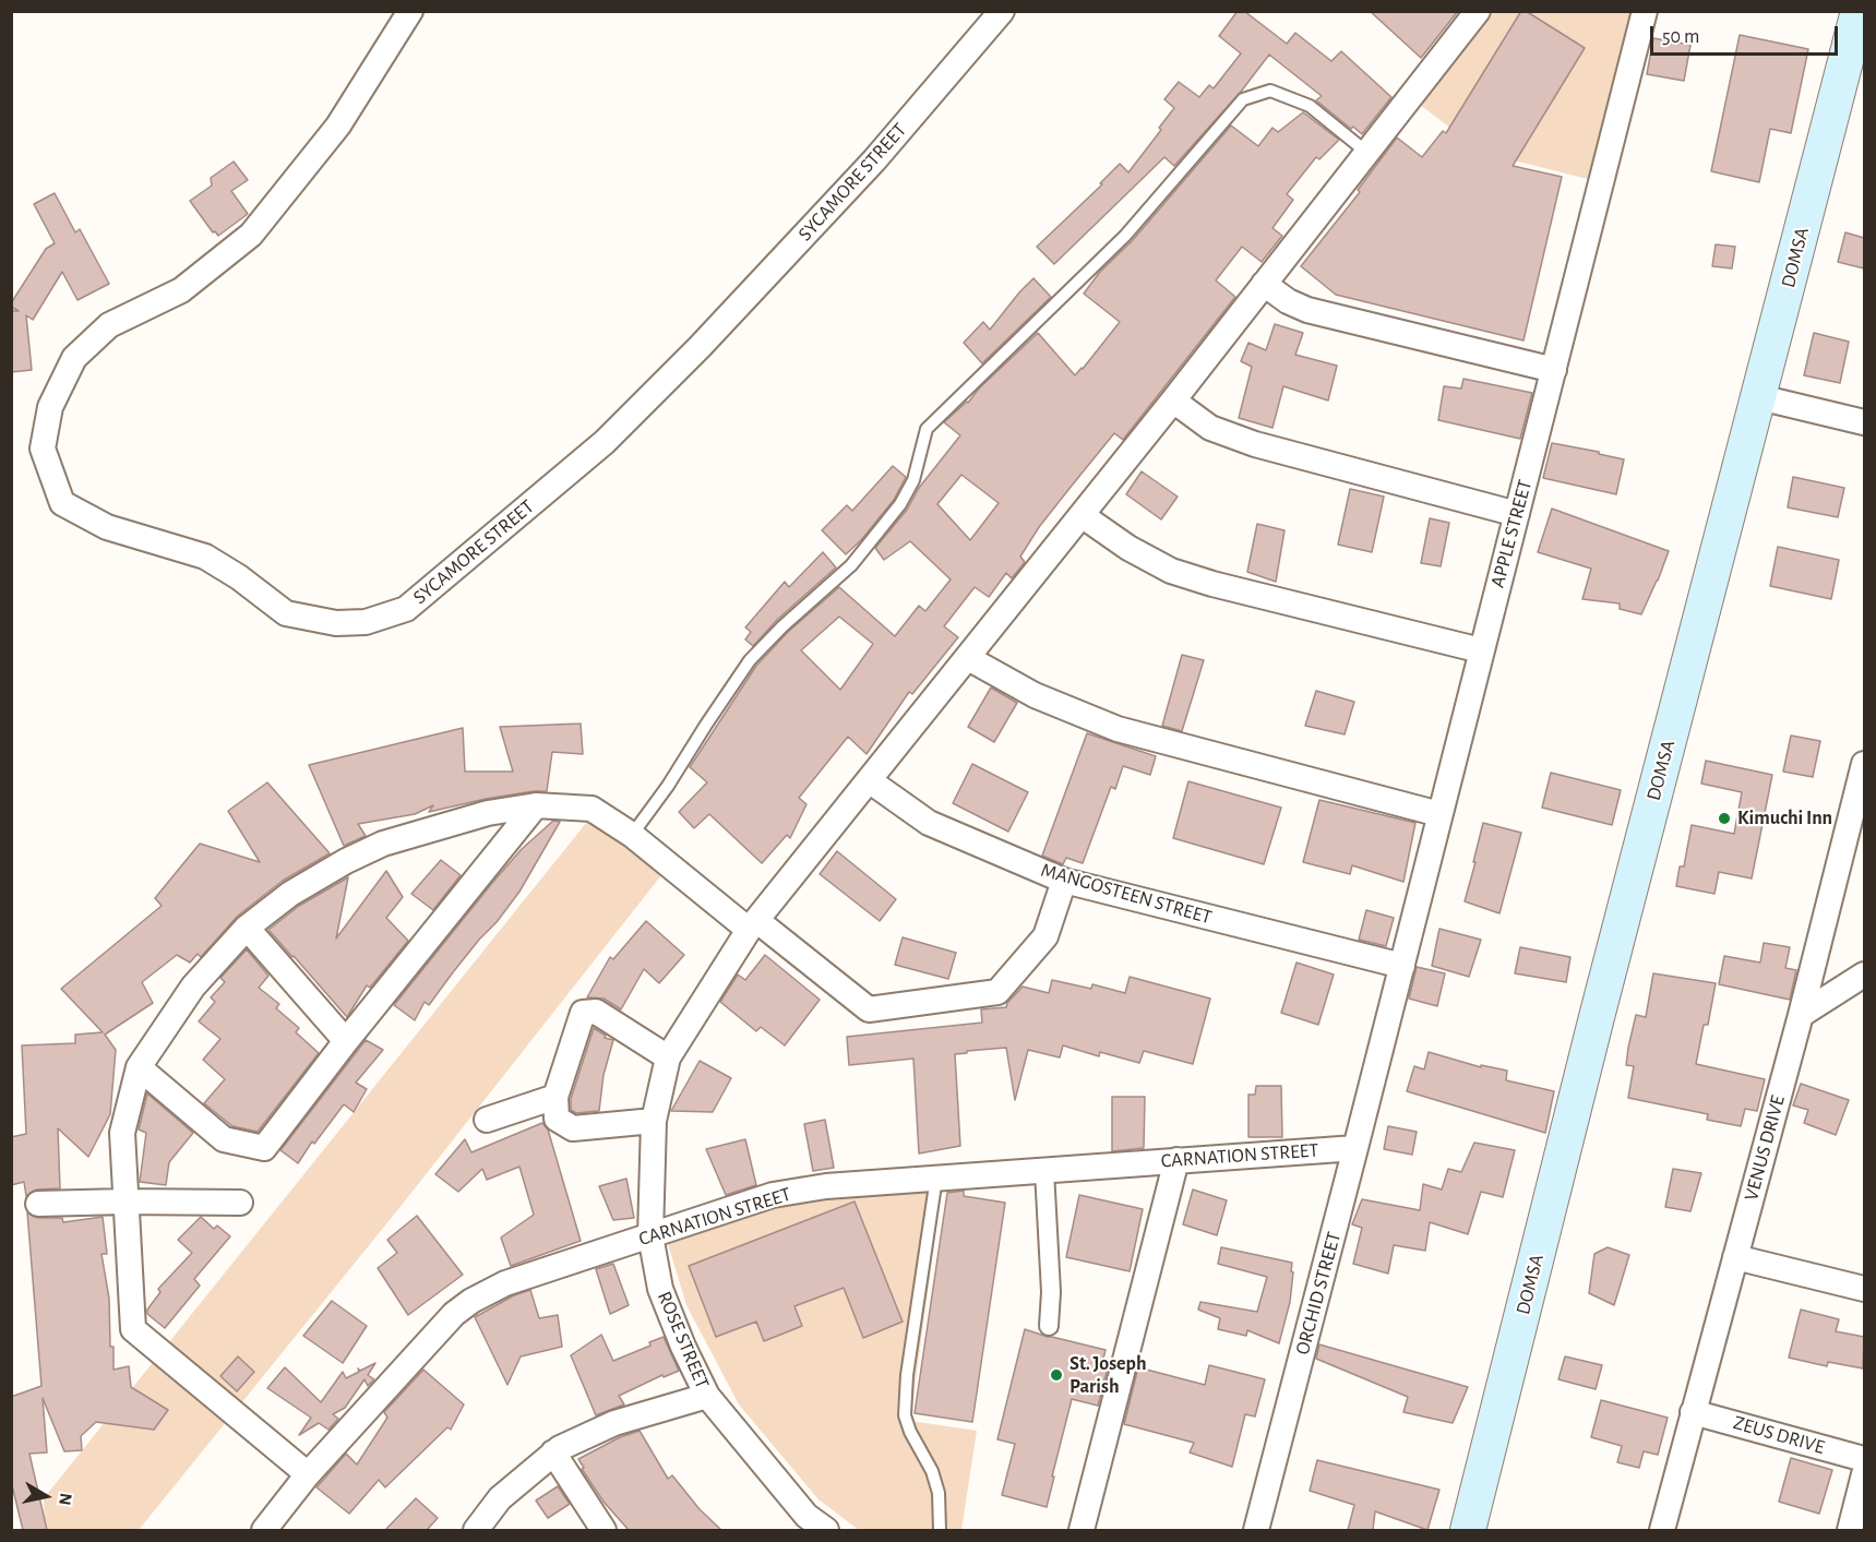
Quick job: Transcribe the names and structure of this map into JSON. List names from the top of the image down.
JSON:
{
  "streets": {
    "main road": ["DOMSA"],
    "street": [
      "SYCAMORE STREET",
      "APPLE STREET",
      "MANGOSTEEN STREET",
      "VENUS DRIVE",
      "CARNATION STREET",
      "ORCHID STREET",
      "ROSE STREET",
      "ZEUS DRIVE"
    ]
  },
  "crossings": [
    ["APPLE STREET", "MANGOSTEEN STREET"],
    ["APPLE STREET", "ORCHID STREET"],
    ["MANGOSTEEN STREET", "ROSE STREET"],
    ["VENUS DRIVE", "ZEUS DRIVE"],
    ["CARNATION STREET", "ORCHID STREET"],
    ["CARNATION STREET", "ROSE STREET"]
  ],
  "places": ["Kimuchi Inn", "St. Joseph Parish"],
  "scale_bar": "50 m",
  "north": "right"
}
